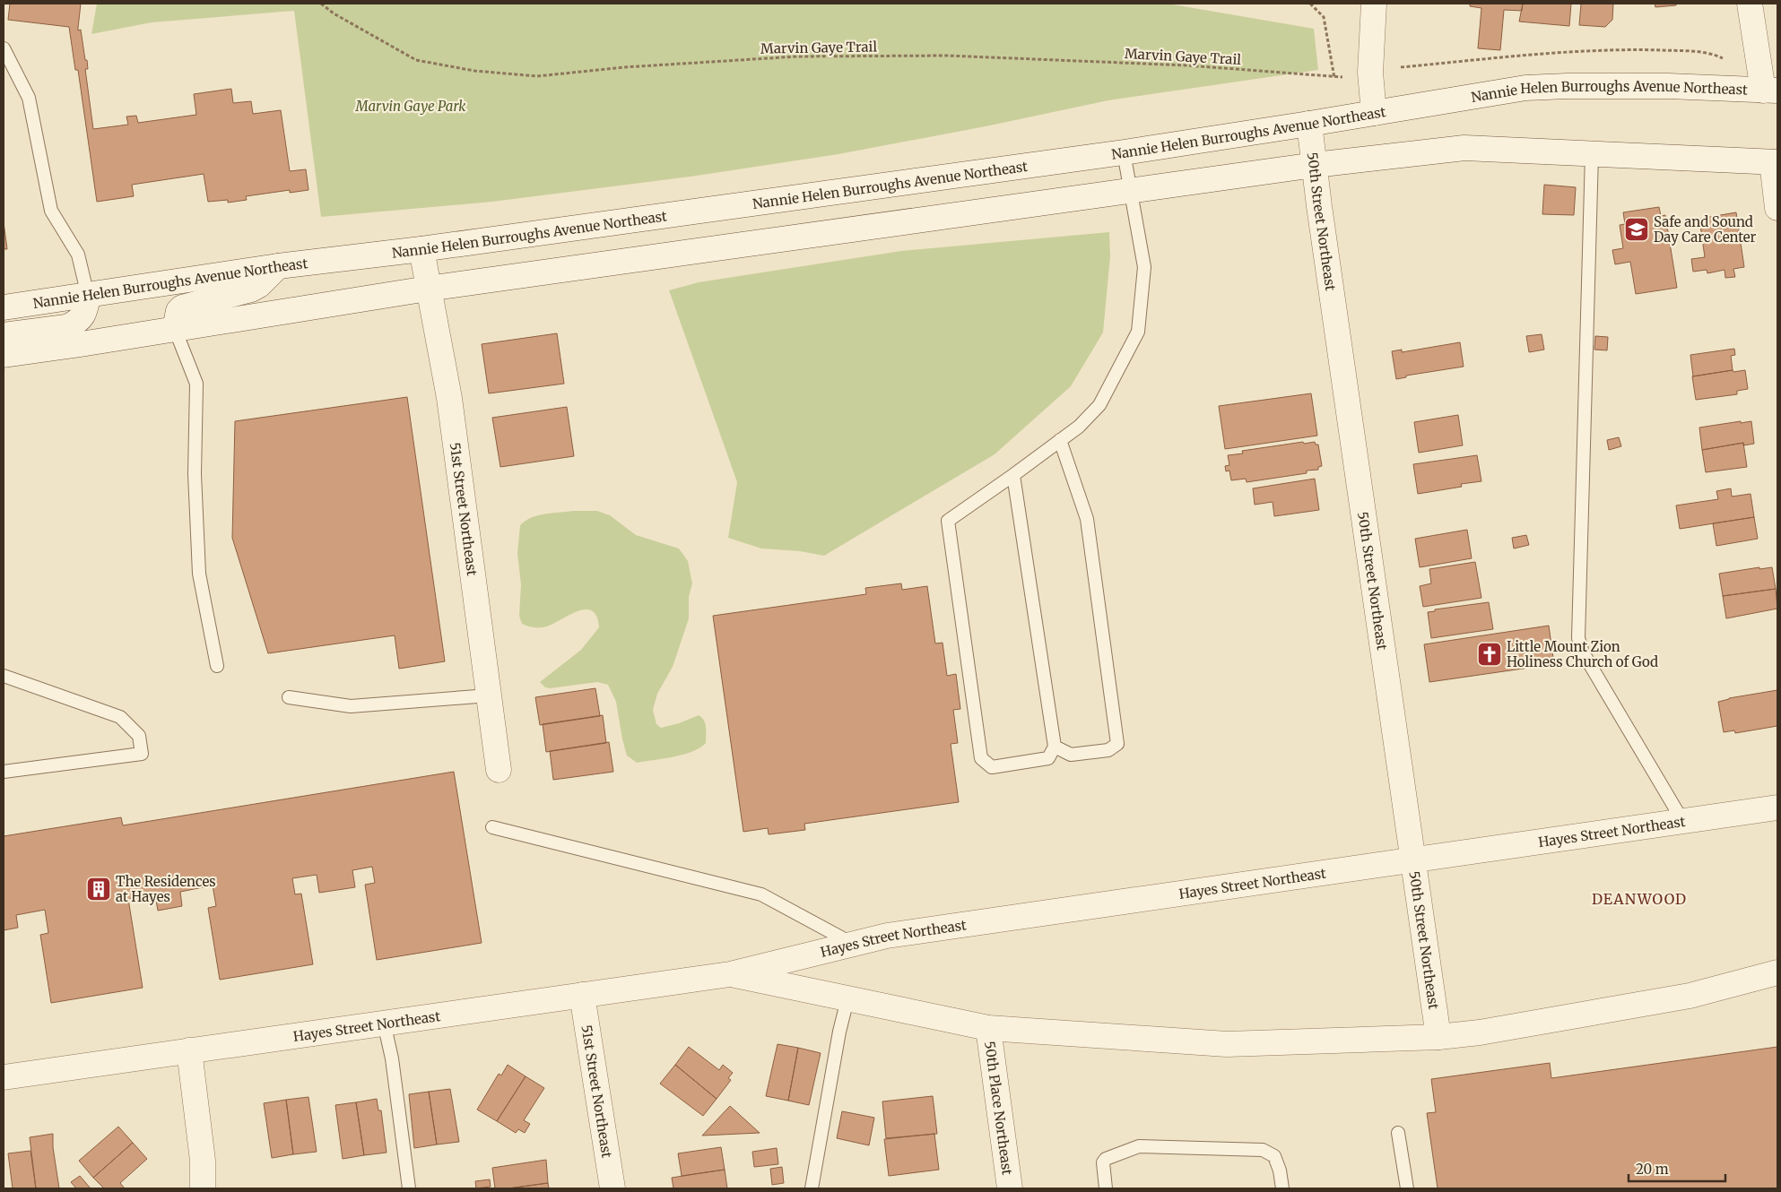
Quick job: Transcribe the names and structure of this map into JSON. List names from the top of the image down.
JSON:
{
  "streets": {
    "street": [
      "Nannie Helen Burroughs Avenue Northeast",
      "50th Street Northeast",
      "51st Street Northeast",
      "Hayes Street Northeast",
      "50th Place Northeast"
    ],
    "path": ["Marvin Gaye Trail"]
  },
  "crossings": [
    ["Nannie Helen Burroughs Avenue Northeast", "50th Street Northeast"],
    ["Nannie Helen Burroughs Avenue Northeast", "51st Street Northeast"],
    ["50th Street Northeast", "Hayes Street Northeast"],
    ["51st Street Northeast", "Hayes Street Northeast"],
    ["Hayes Street Northeast", "50th Place Northeast"]
  ],
  "districts": ["DEANWOOD"],
  "parks": ["Marvin Gaye Park"],
  "places": {
    "school or university": ["Safe and Sound Day Care Center"],
    "church": ["Little Mount Zion Holiness Church of God"],
    "building": ["The Residences at Hayes"]
  },
  "scale_bar": "20 m"
}
